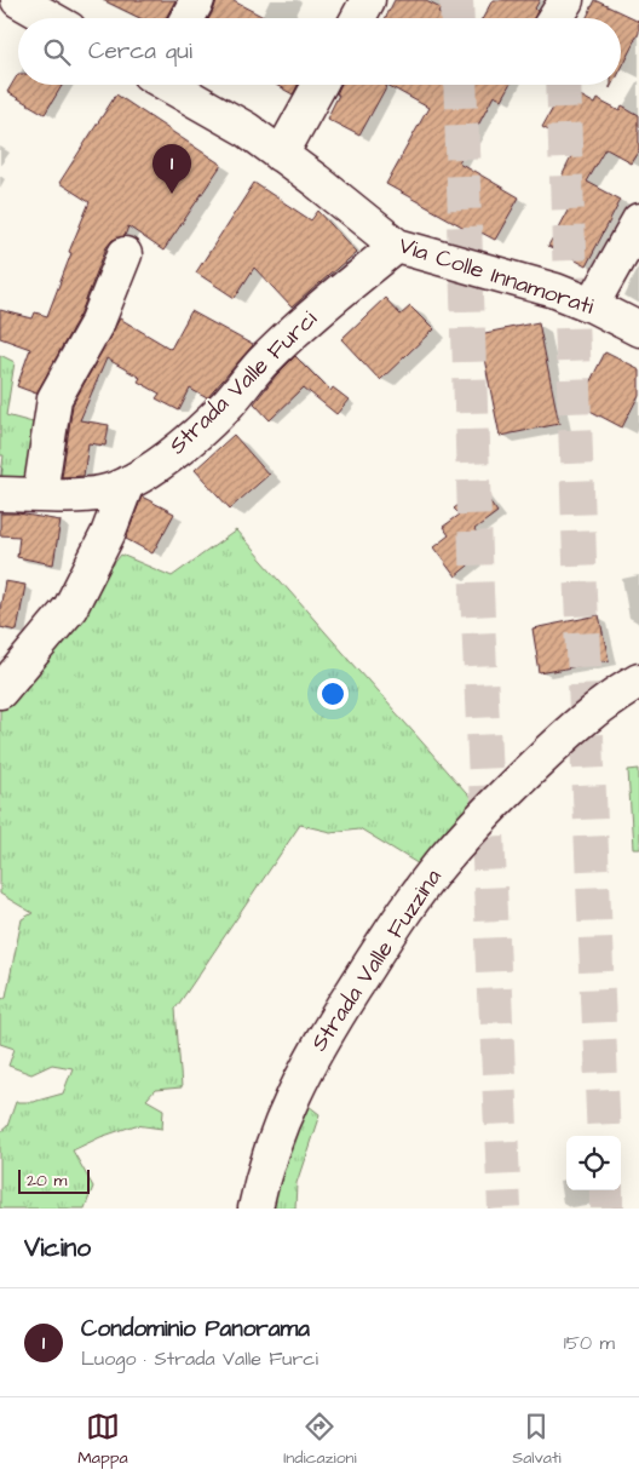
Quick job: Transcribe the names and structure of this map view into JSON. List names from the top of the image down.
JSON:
{
  "streets": {
    "street": ["Via Colle Innamorati", "Strada Valle Furci", "Strada Valle Fuzzina"]
  },
  "crossings": [
    ["Via Colle Innamorati", "Strada Valle Furci"]
  ],
  "scale_bar": "20 m",
  "page": {
    "search": "Cerca qui",
    "pins": "1",
    "scale": "20 m",
    "heading": "Vicino",
    "list": [
      {
        "mark": "1",
        "name": "Condominio Panorama",
        "note": "Luogo · Strada Valle Furci",
        "value": "150 m"
      }
    ],
    "nav": ["Mappa", "Indicazioni", "Salvati"]
  }
}
